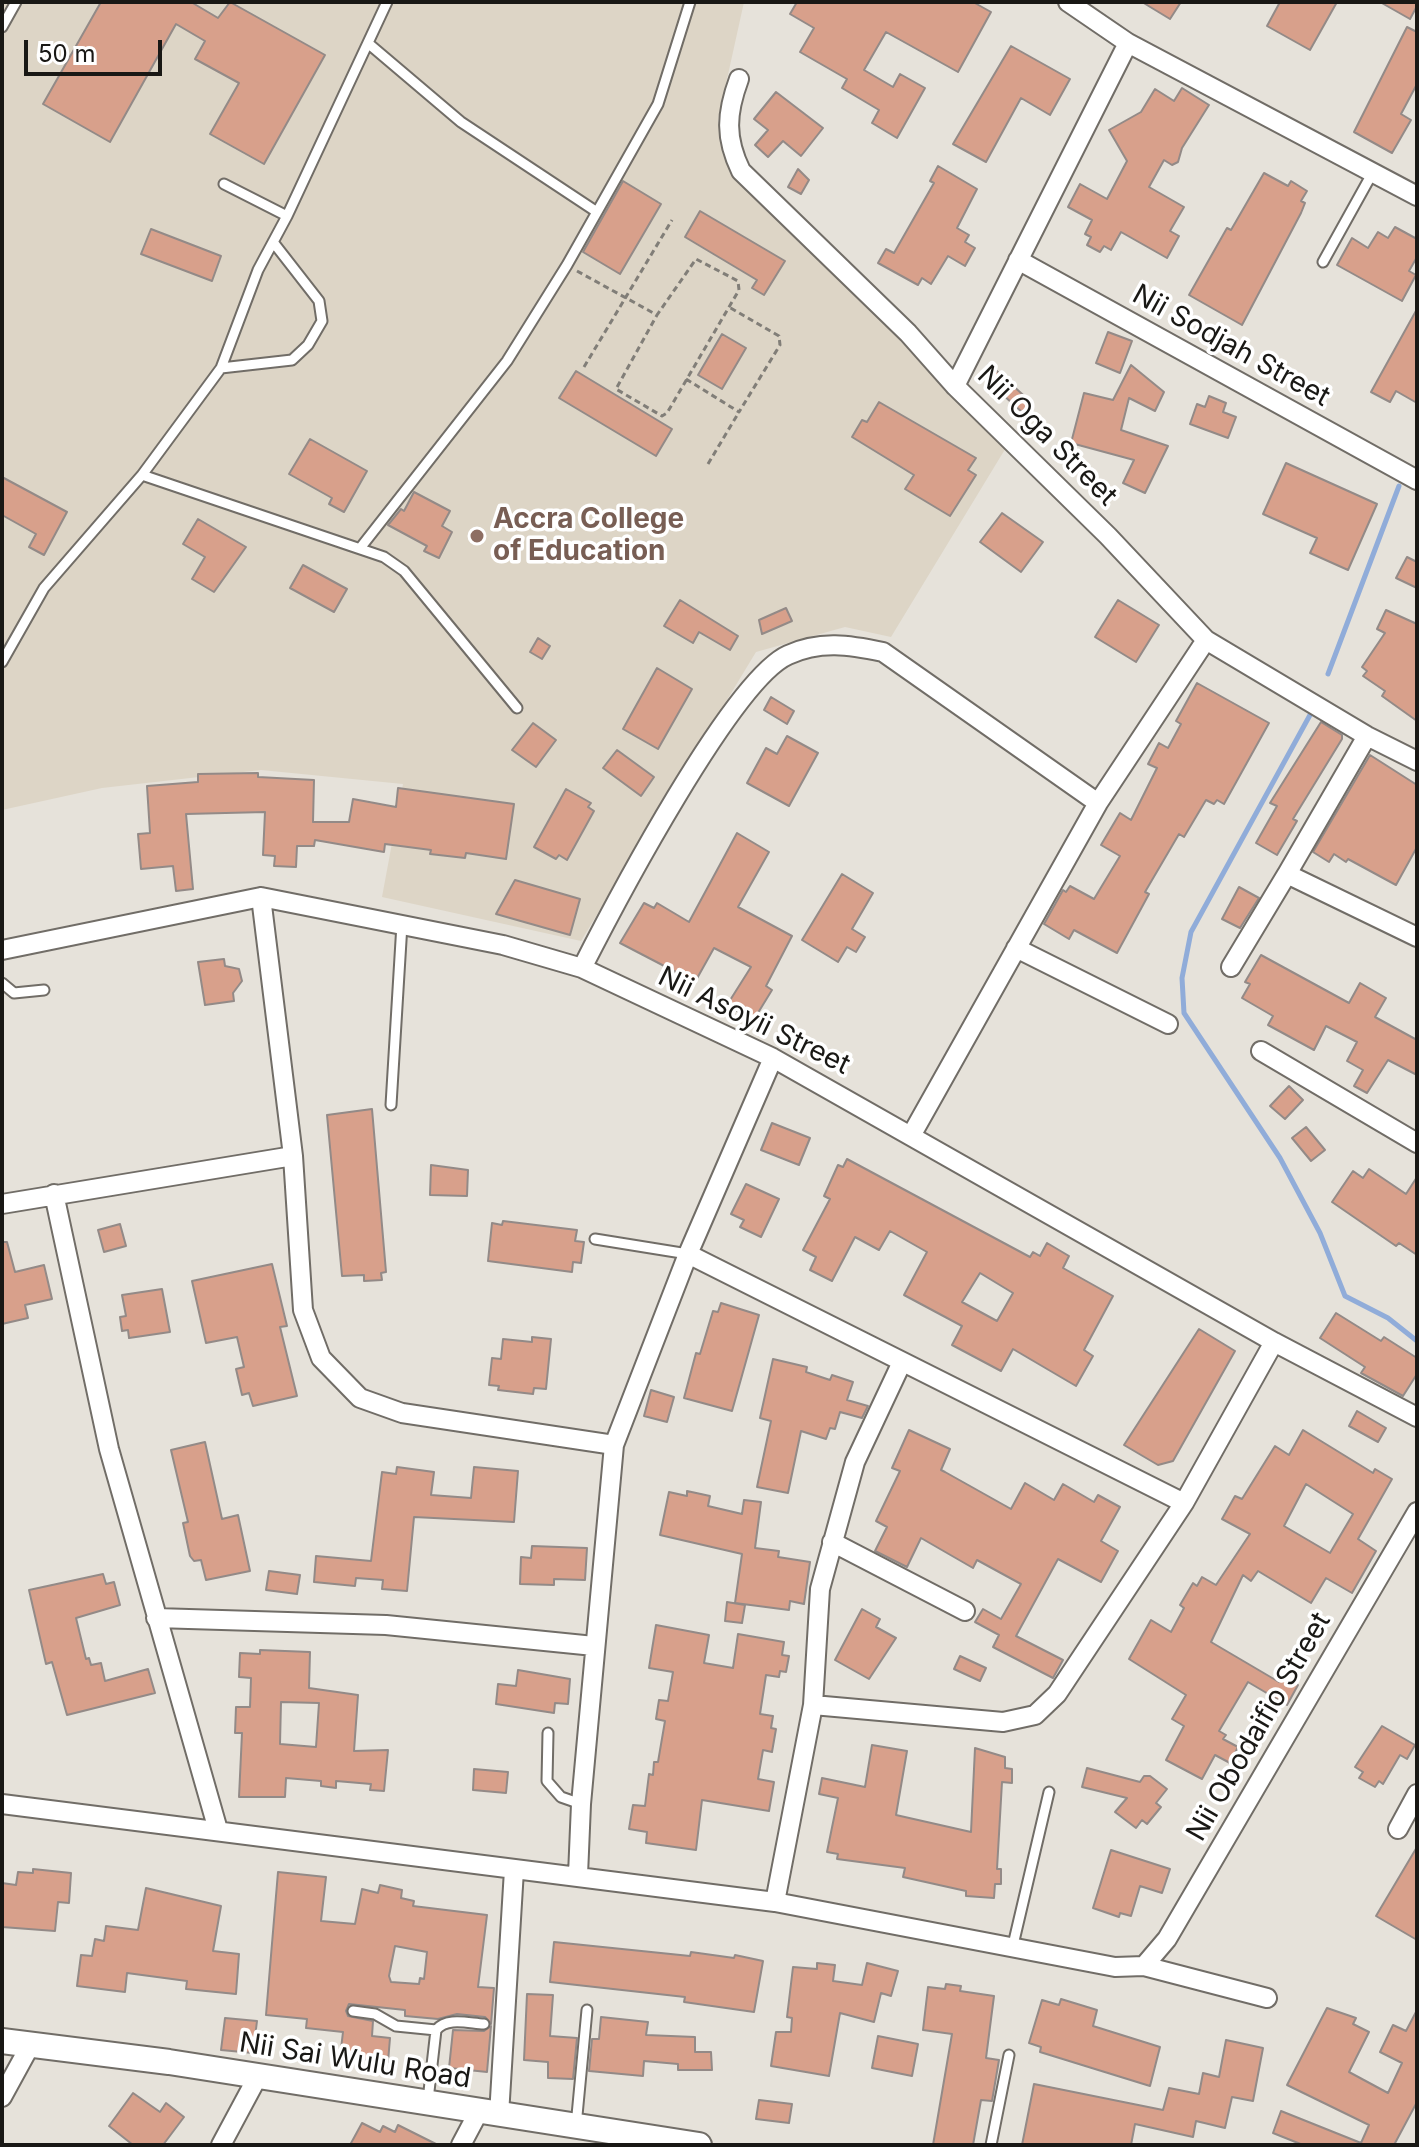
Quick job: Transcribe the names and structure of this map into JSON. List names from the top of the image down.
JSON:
{
  "streets": {
    "street": [
      "Nii Sodjah Street",
      "Nii Oga Street",
      "Nii Asoyii Street",
      "Nii Obodaifio Street",
      "Nii Sai Wulu Road"
    ]
  },
  "places": ["Accra College of Education"],
  "scale_bar": "50 m"
}
